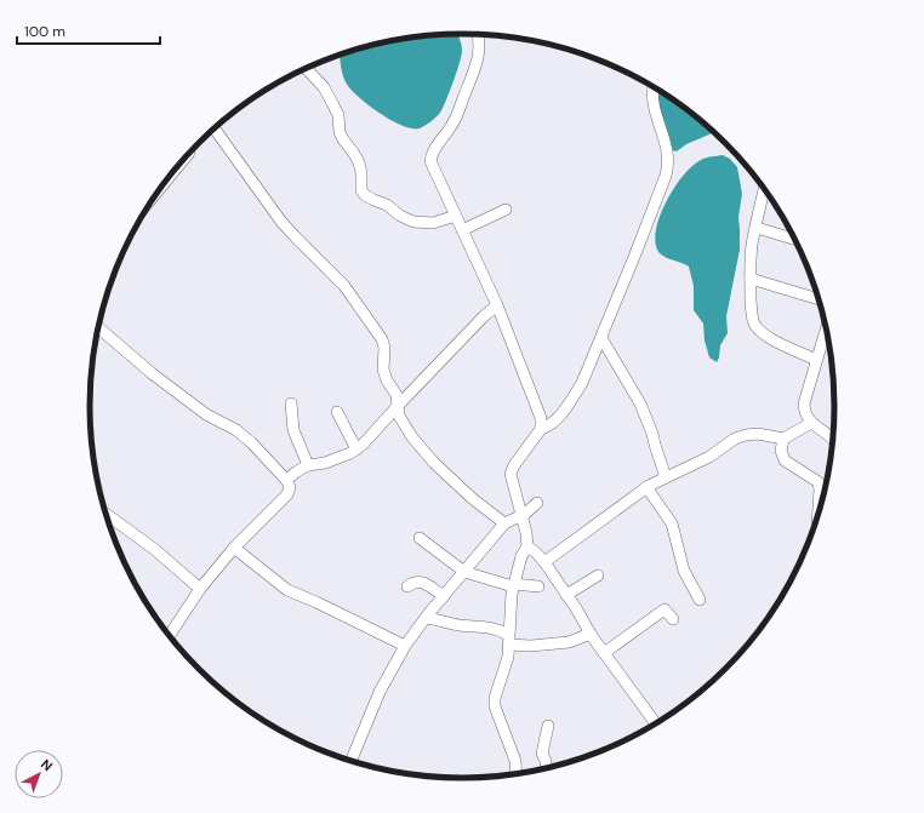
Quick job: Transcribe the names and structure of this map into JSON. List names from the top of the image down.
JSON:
{
  "scale_bar": "100 m",
  "north": "top right"
}
